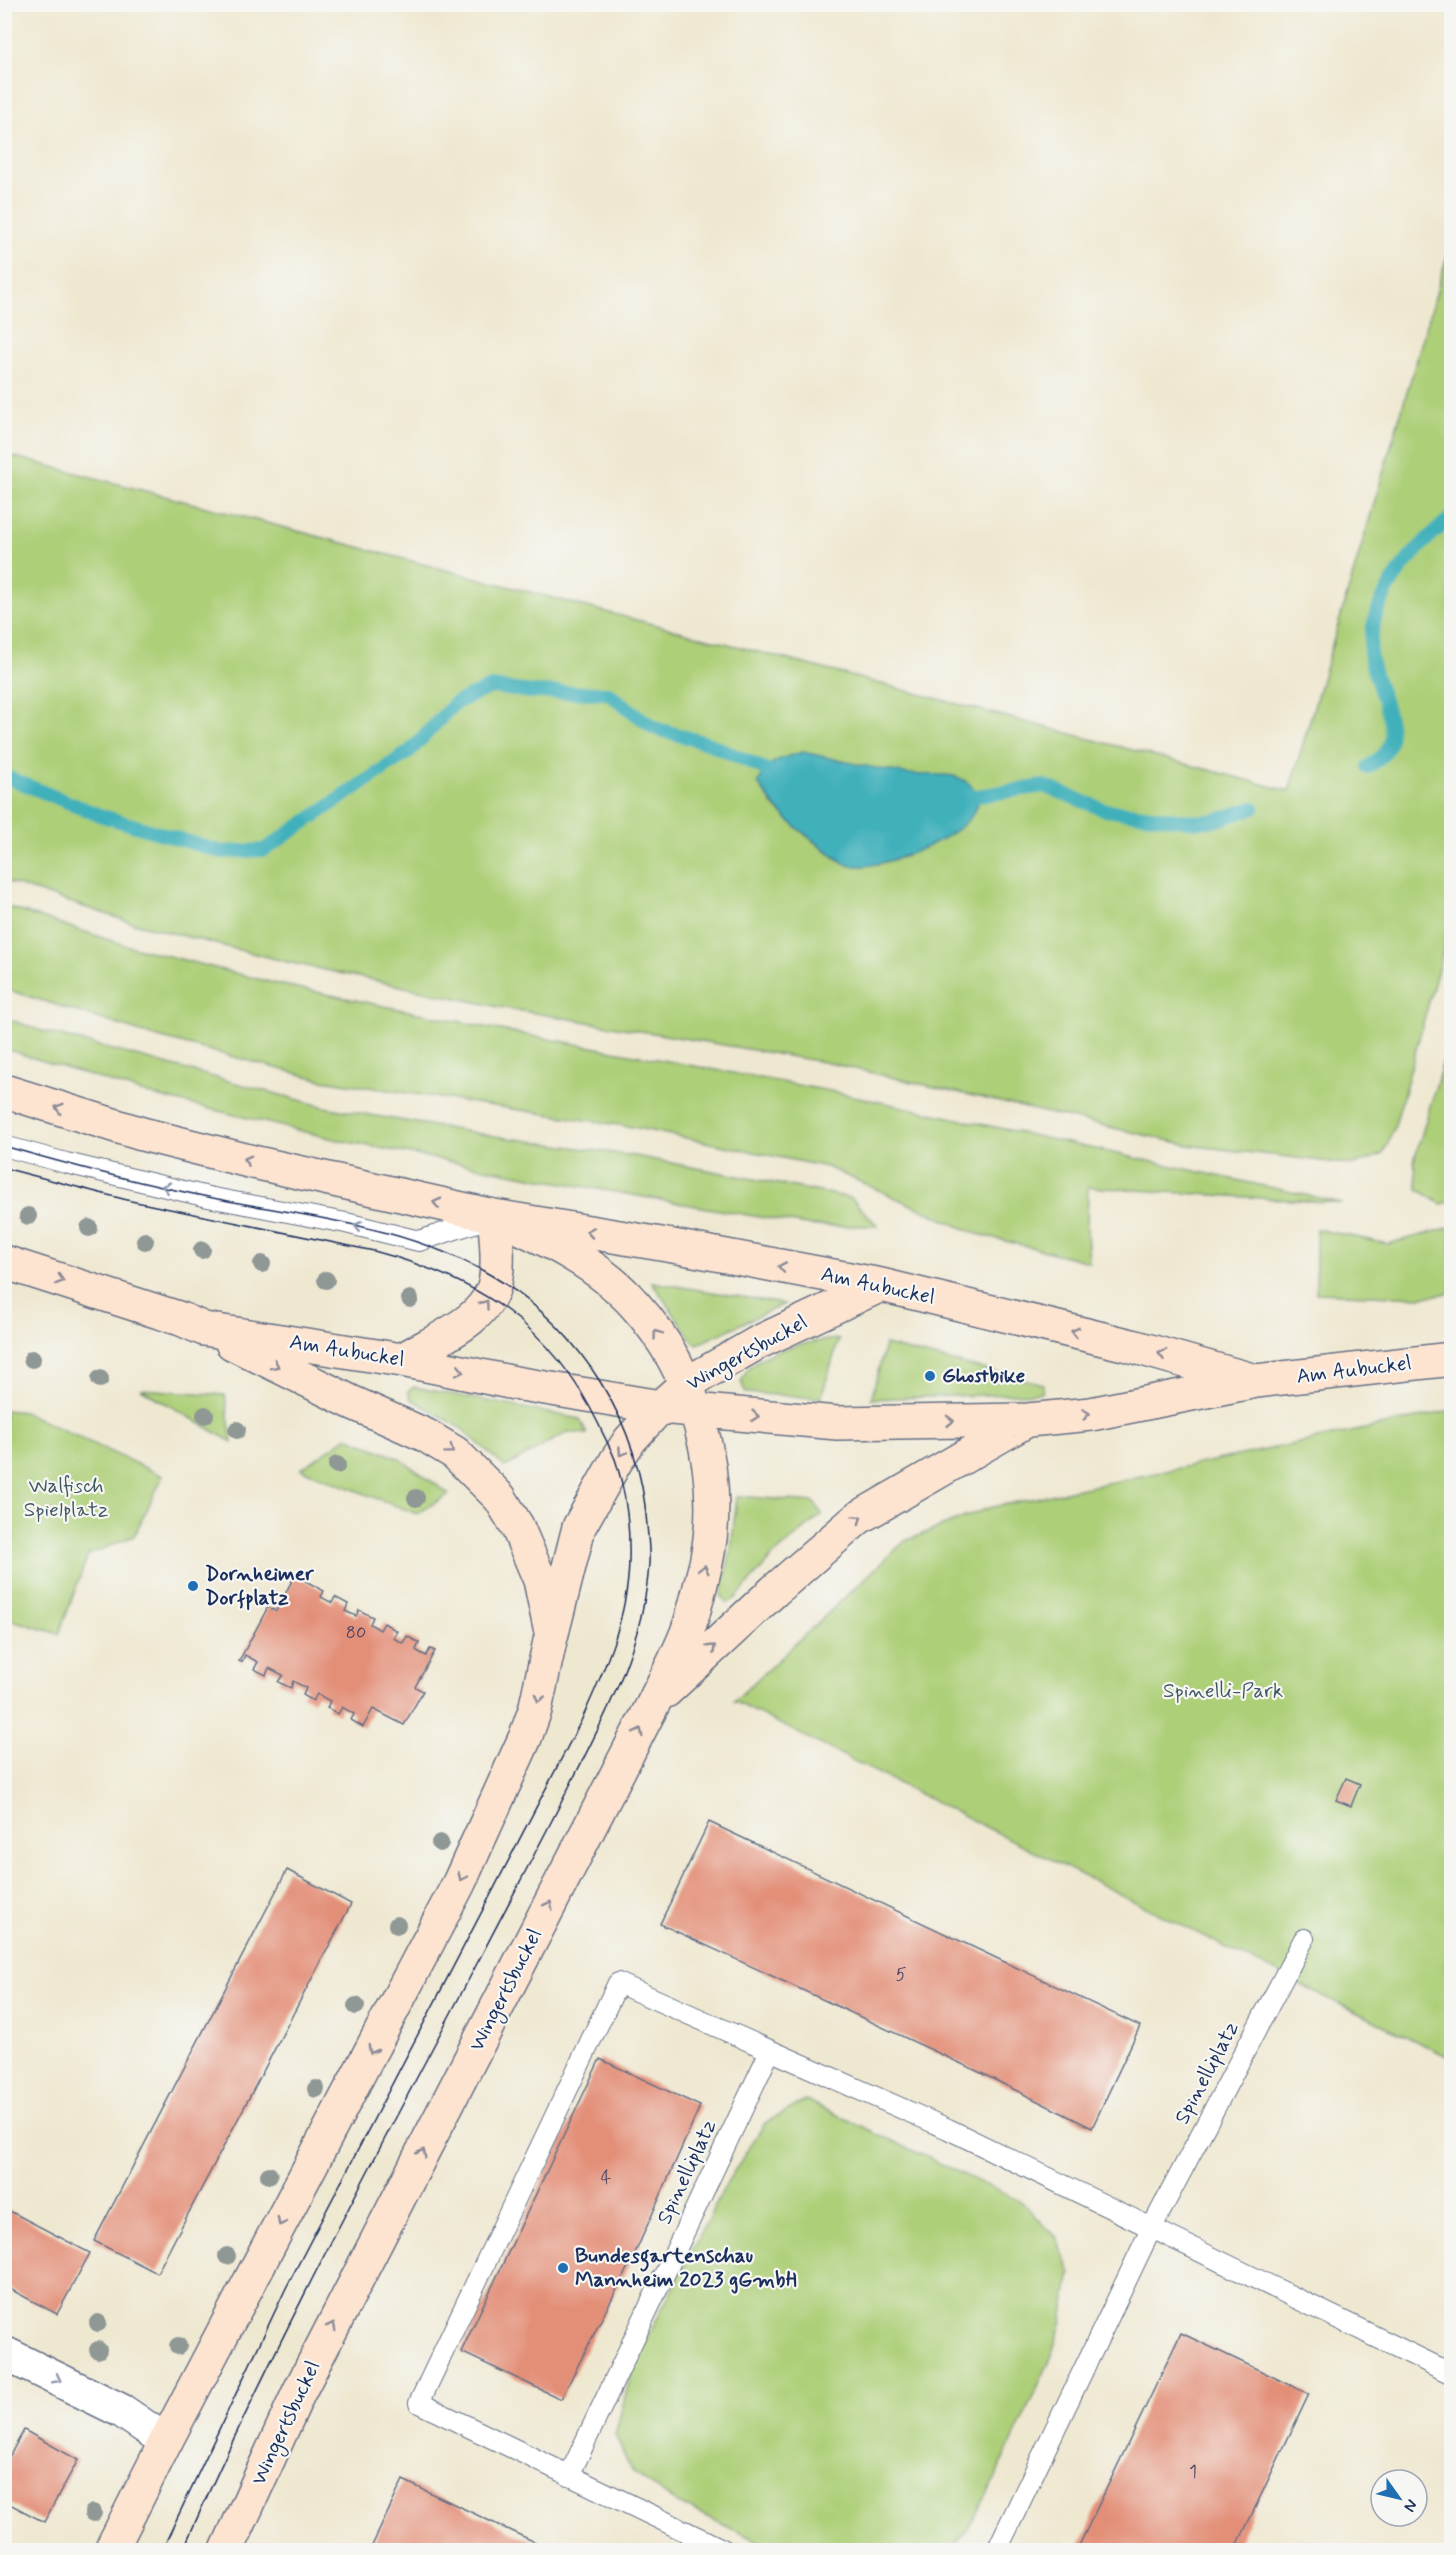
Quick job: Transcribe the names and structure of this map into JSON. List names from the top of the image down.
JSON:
{
  "streets": {
    "street": ["Am Aubuckel", "Wingertsbuckel"],
    "lane": ["Spinelliplatz"]
  },
  "crossings": [
    ["Am Aubuckel", "Wingertsbuckel"]
  ],
  "parks": ["Walfisch Spielplatz", "Spinelli-Park"],
  "places": ["Ghostbike", "Dornheimer Dorfplatz", "Bundesgartenschau Mannheim 2023 gGmbH"],
  "house_numbers": [
    "80",
    "5",
    "4",
    "1"
  ],
  "north": "bottom right"
}
